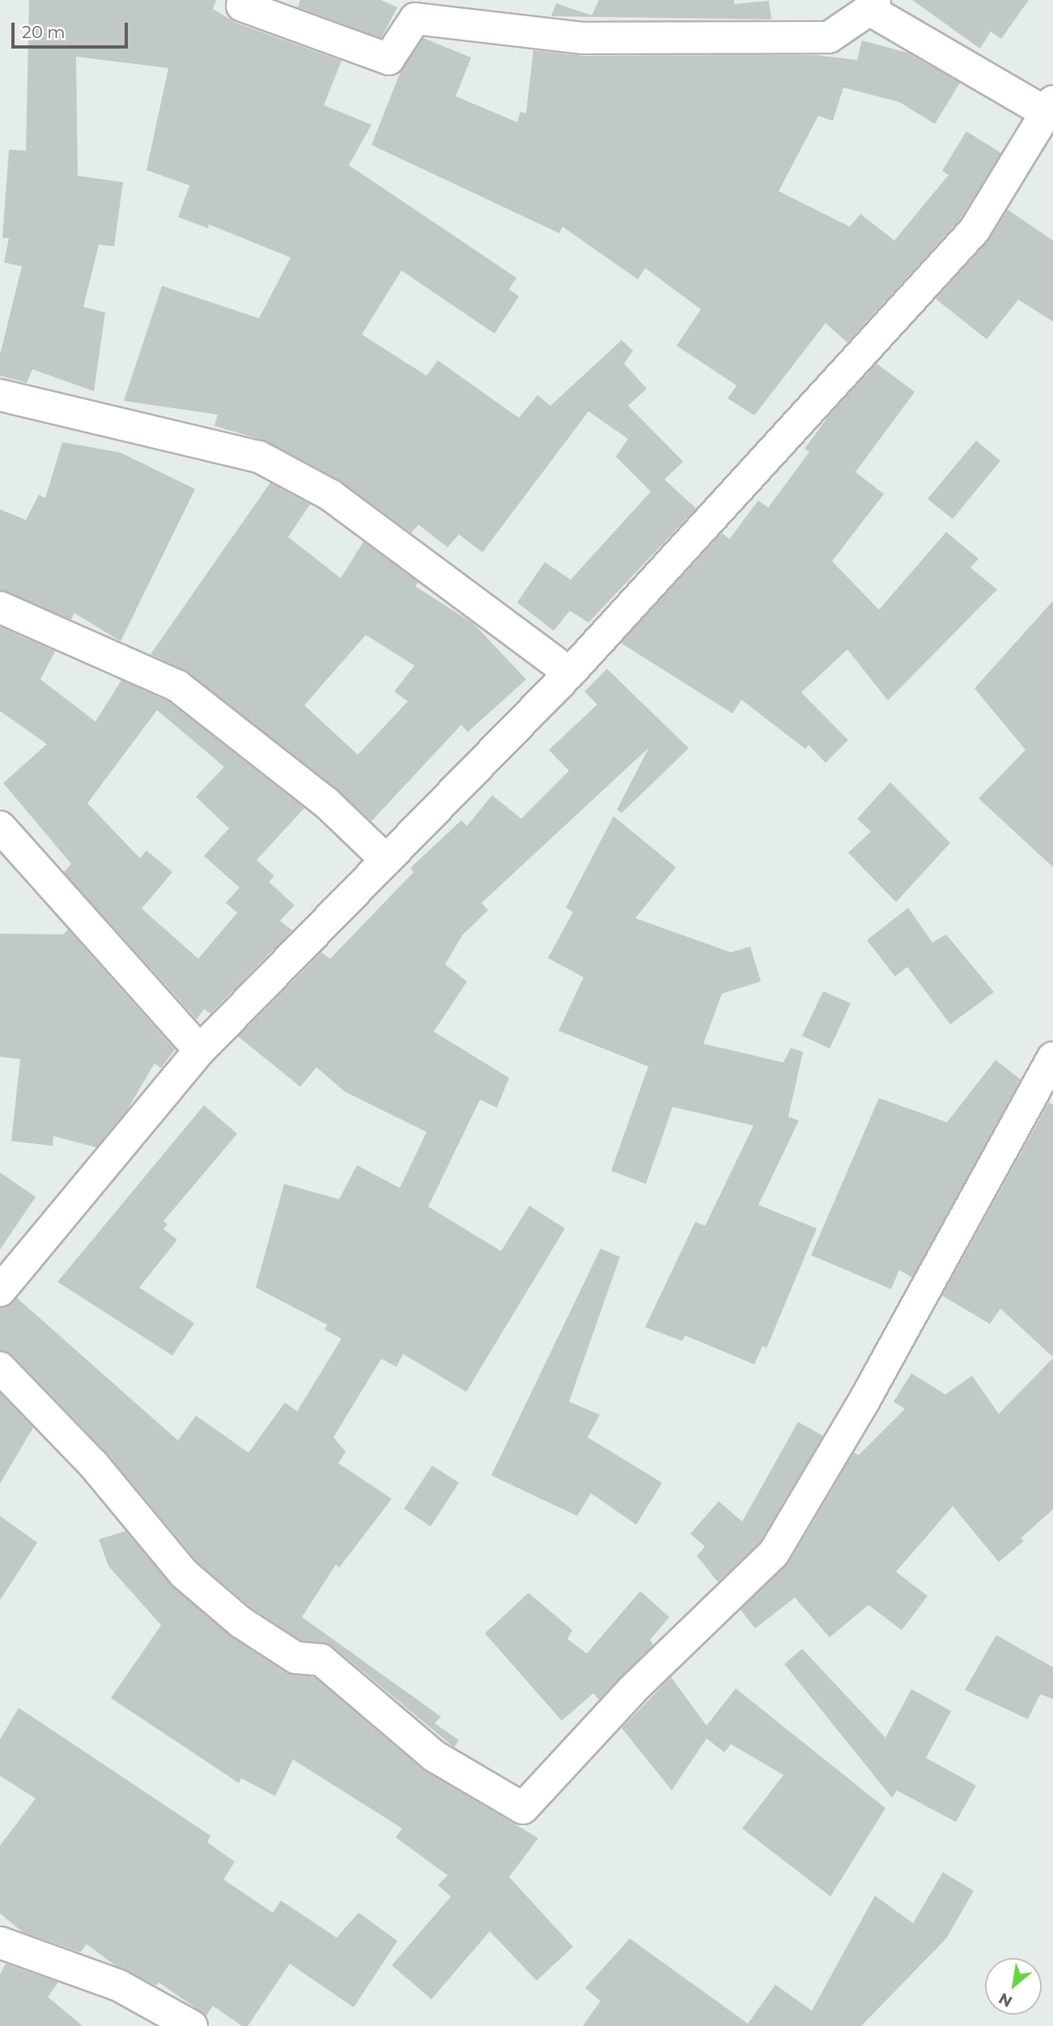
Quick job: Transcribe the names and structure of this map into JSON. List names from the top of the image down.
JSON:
{
  "scale_bar": "20 m",
  "north": "bottom left"
}
